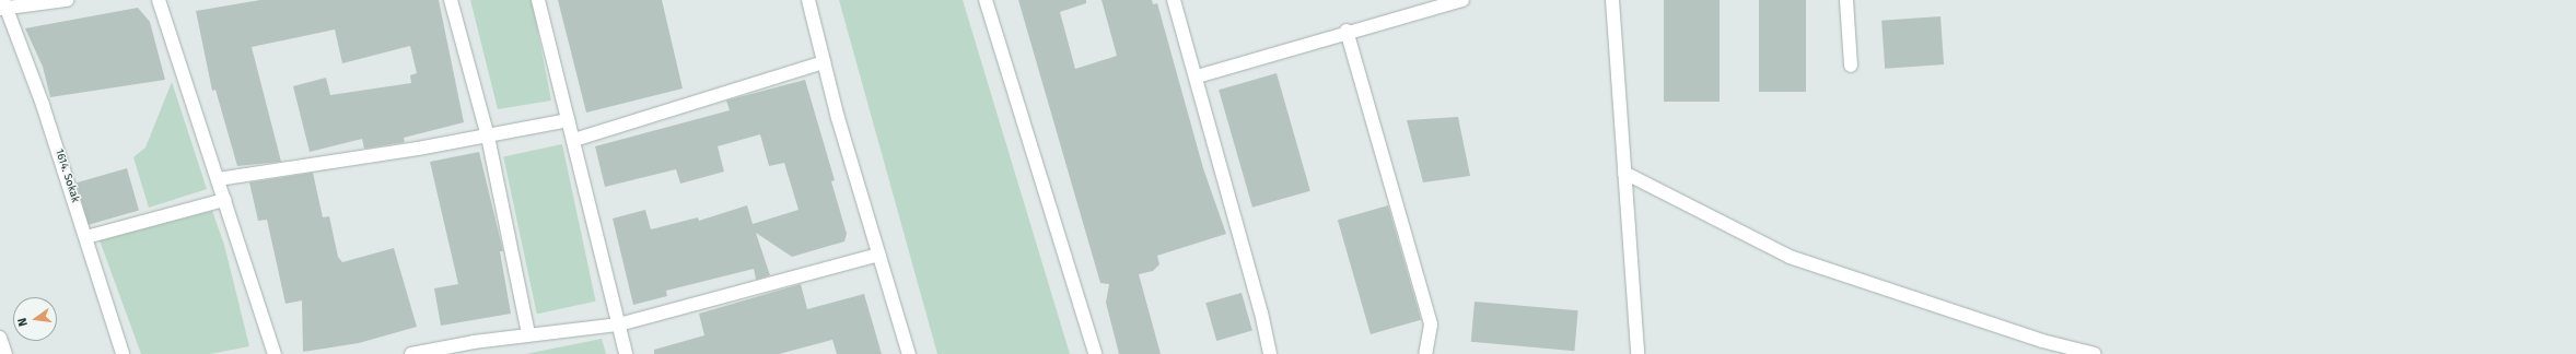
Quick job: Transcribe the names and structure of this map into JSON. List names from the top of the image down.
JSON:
{
  "streets": {
    "street": ["1614. Sokak"]
  },
  "north": "left"
}
